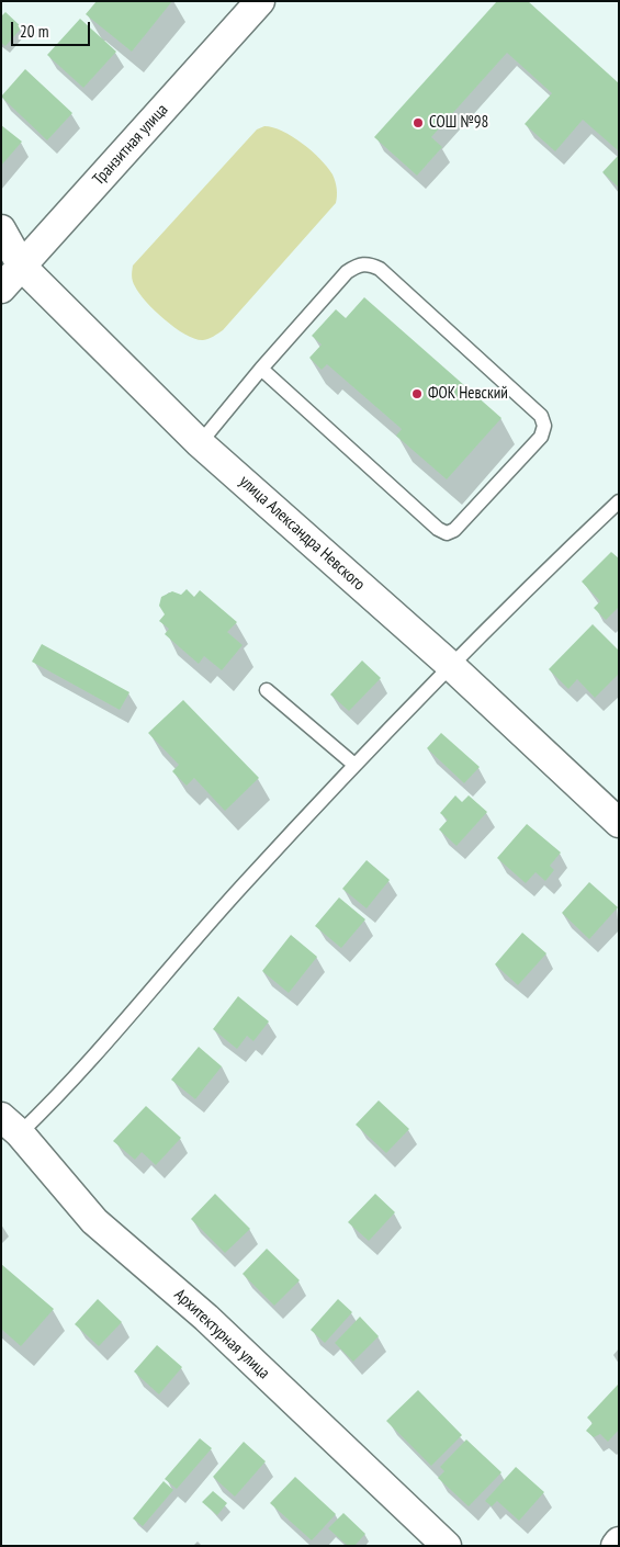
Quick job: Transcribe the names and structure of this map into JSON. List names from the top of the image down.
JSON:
{
  "streets": {
    "street": ["Транзитная улица", "улица Александра Невского", "Архитектурная улица"]
  },
  "crossings": [
    ["Транзитная улица", "улица Александра Невского"]
  ],
  "places": ["СОШ №98", "ФОК Невский"],
  "scale_bar": "20 m"
}
